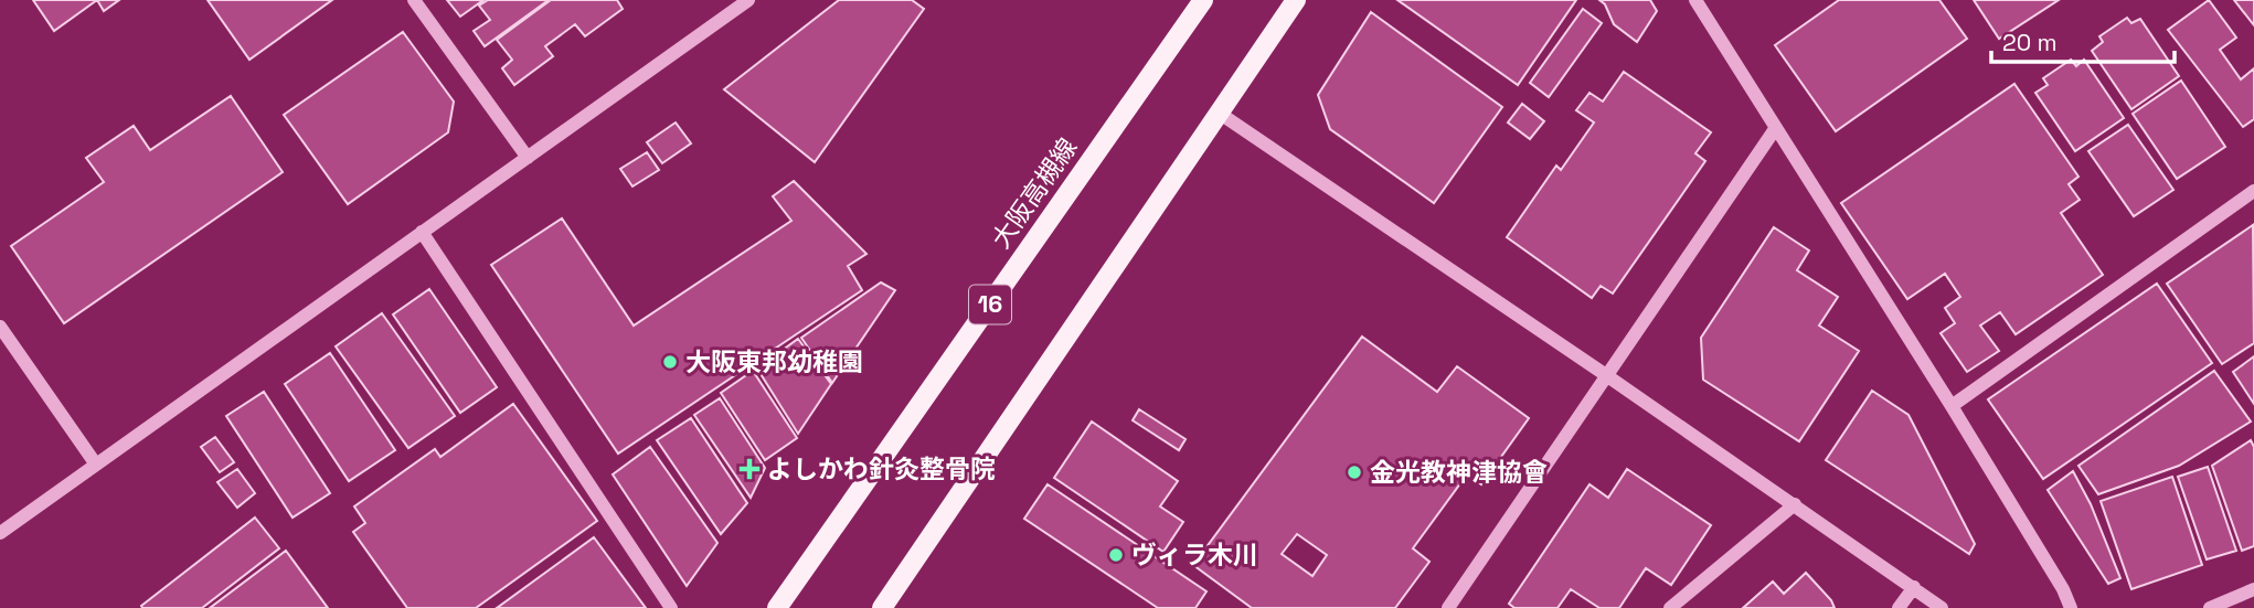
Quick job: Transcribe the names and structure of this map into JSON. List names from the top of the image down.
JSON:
{
  "streets": {
    "main road": ["大阪高槻線", "16"]
  },
  "places": {
    "other": ["大阪東邦幼稚園", "金光教神津協會", "ヴィラ木川"],
    "health": ["よしかわ針灸整骨院"]
  },
  "scale_bar": "20 m"
}
